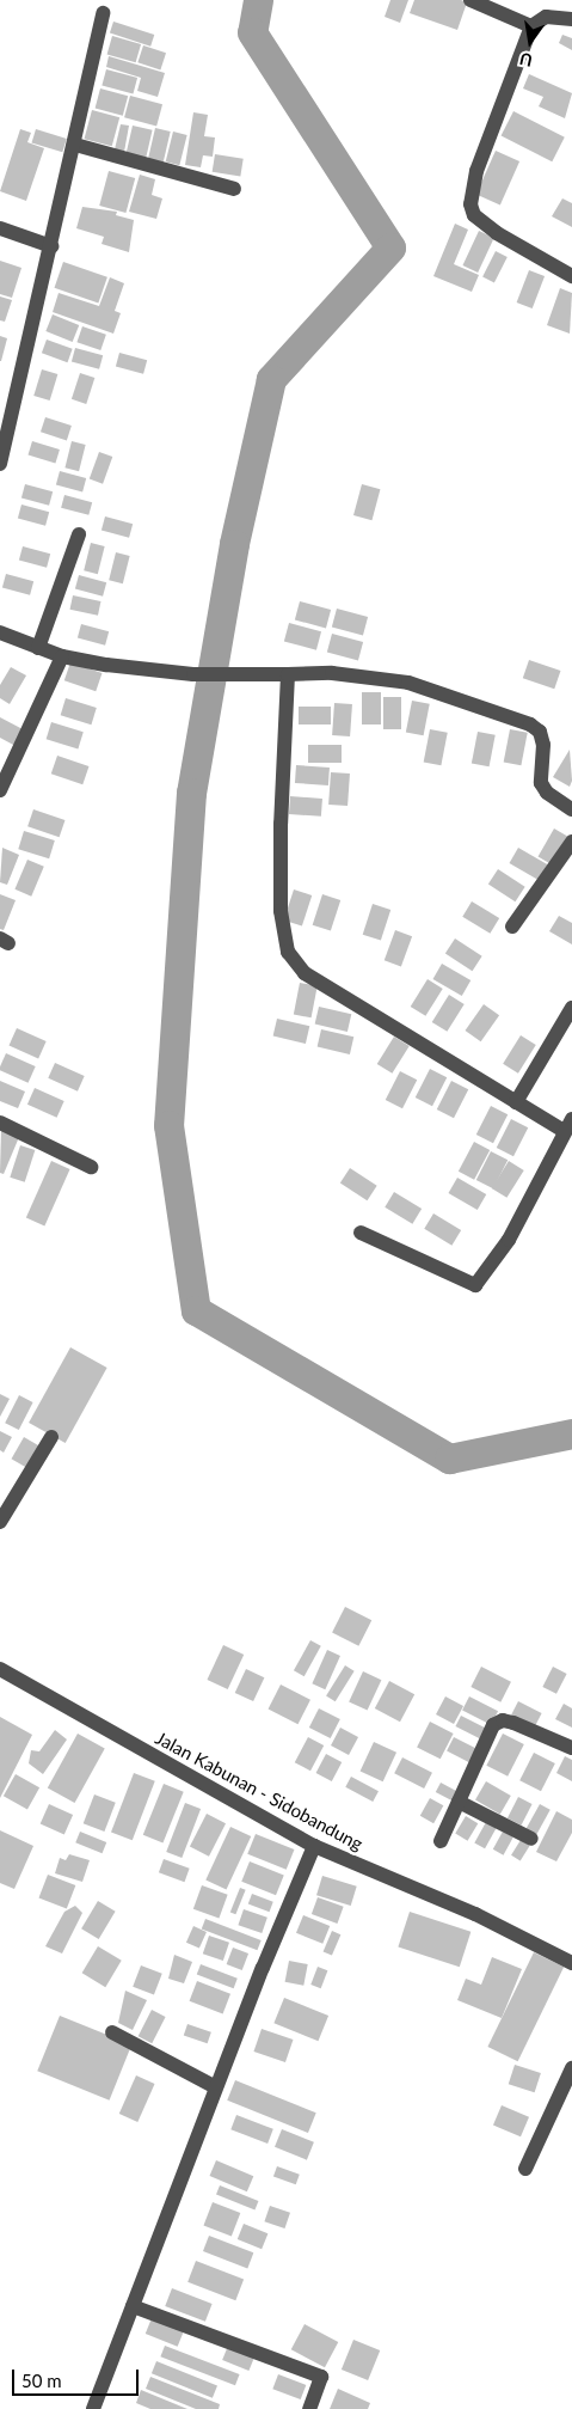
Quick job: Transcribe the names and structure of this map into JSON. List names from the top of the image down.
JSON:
{
  "streets": {
    "street": ["Jalan Kabunan - Sidobandung"]
  },
  "scale_bar": "50 m",
  "north": "bottom"
}
